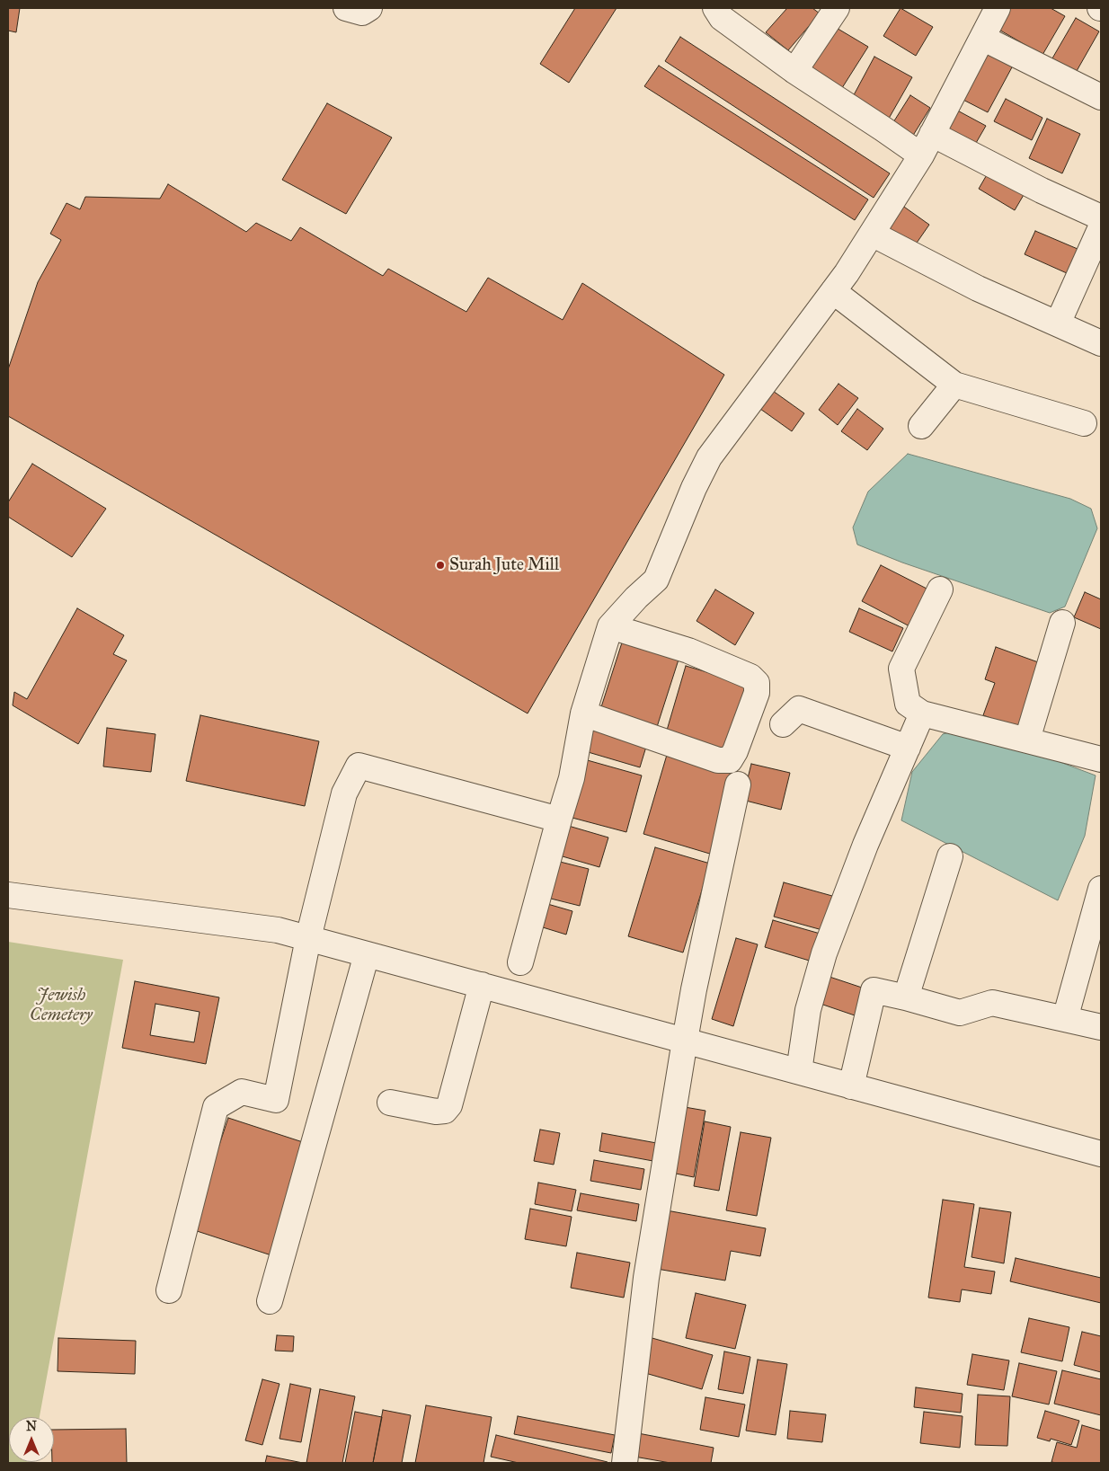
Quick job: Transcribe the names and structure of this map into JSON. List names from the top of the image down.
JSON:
{
  "parks": ["Jewish Cemetery"],
  "places": ["Surah Jute Mill"],
  "north": "top"
}
